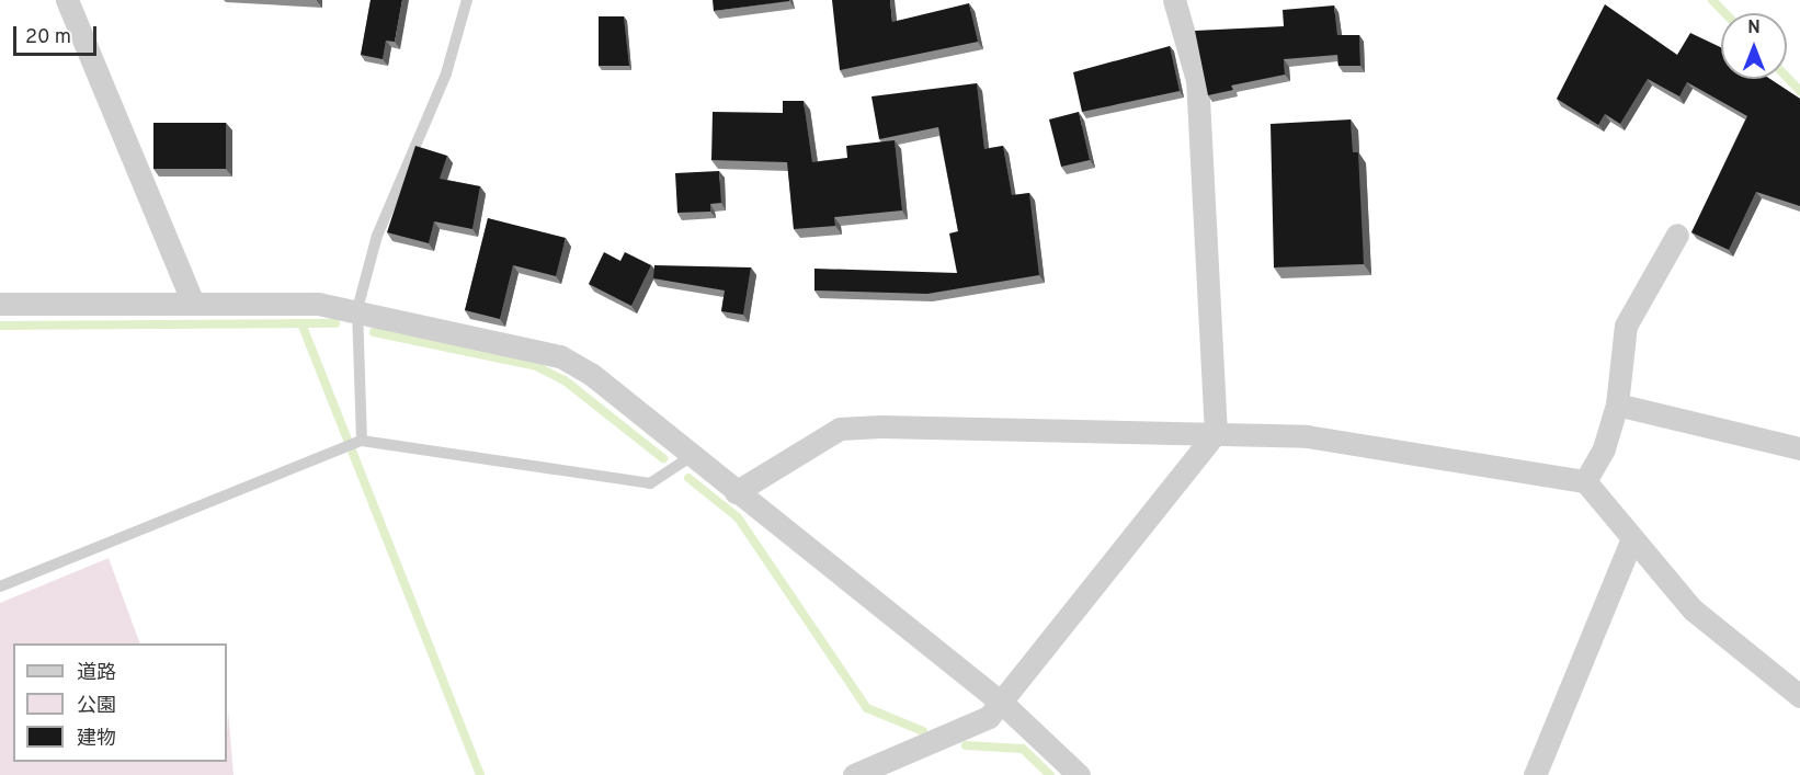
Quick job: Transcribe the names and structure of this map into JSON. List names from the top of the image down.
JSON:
{
  "legend": ["道路", "公園", "建物"],
  "scale_bar": "20 m",
  "north": "top"
}
